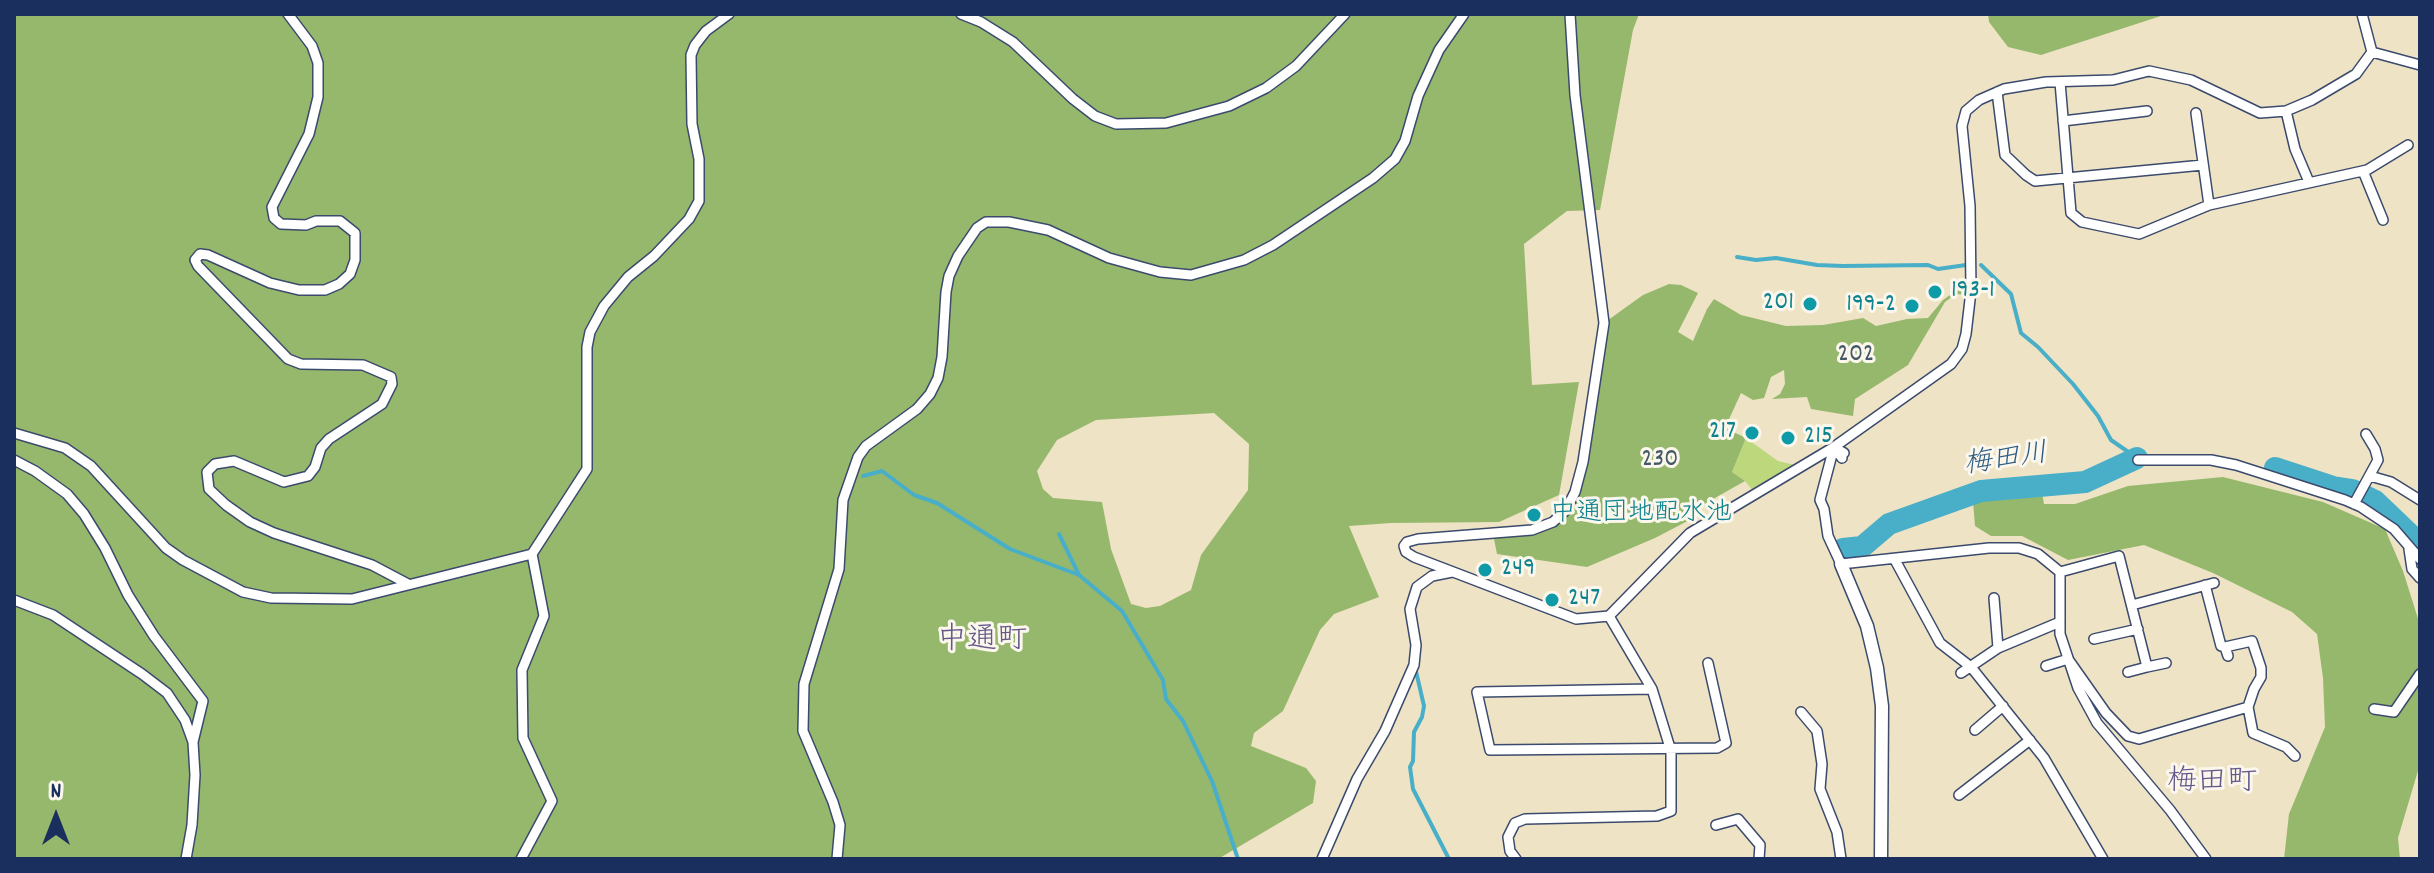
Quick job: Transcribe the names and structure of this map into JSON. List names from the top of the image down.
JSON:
{
  "districts": ["中通町", "梅田町"],
  "water": ["梅田川"],
  "parks": ["202", "230"],
  "places": [
    "193-1",
    "201",
    "199-2",
    "217",
    "215",
    "中通団地配水池",
    "249",
    "247"
  ],
  "north": "top"
}
